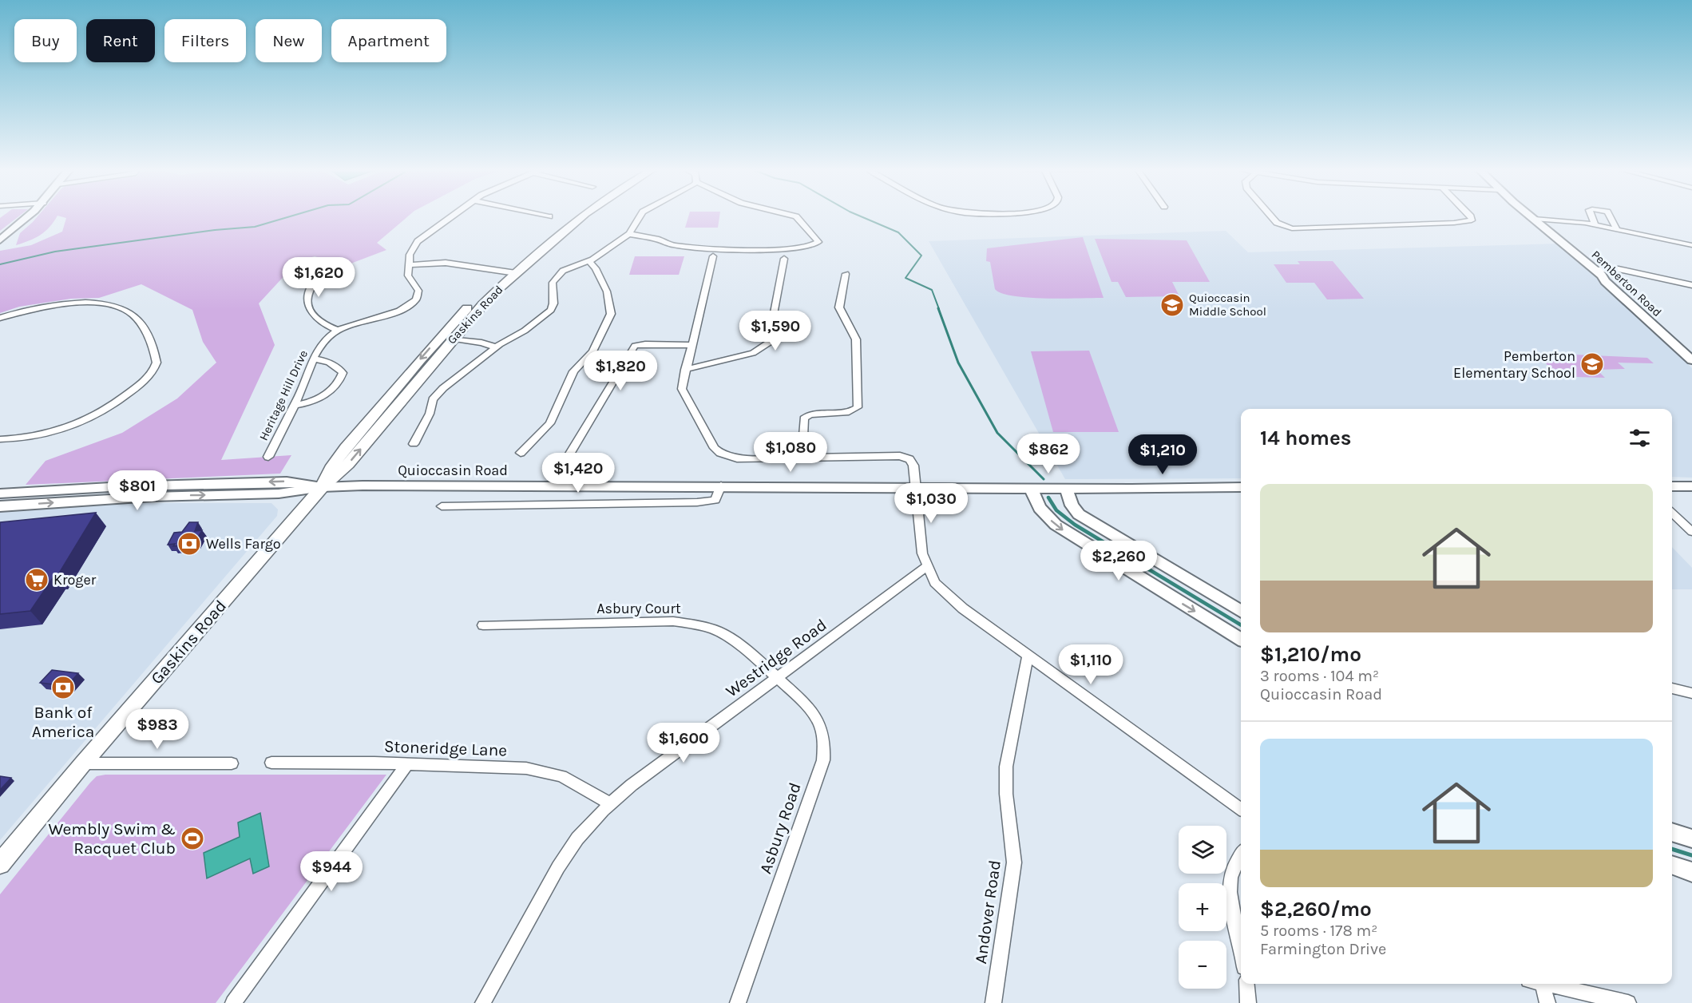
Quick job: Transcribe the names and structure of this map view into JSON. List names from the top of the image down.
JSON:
{
  "streets": {
    "main road": ["Pemberton Road", "Gaskins Road", "Quioccasin Road"],
    "street": [
      "Heritage Hill Drive",
      "Asbury Court",
      "Westridge Road",
      "Stoneridge Lane",
      "Asbury Road",
      "Andover Road"
    ]
  },
  "crossings": [
    ["Gaskins Road", "Quioccasin Road"],
    ["Asbury Court", "Westridge Road"],
    ["Asbury Court", "Asbury Road"],
    ["Westridge Road", "Stoneridge Lane"],
    ["Westridge Road", "Asbury Road"]
  ],
  "places": {
    "school or university": ["Quioccasin Middle School", "Pemberton Elementary School"],
    "bank": ["Wells Fargo", "Bank of America"],
    "supermarket": ["Kroger"],
    "sports": ["Wembly Swim & Racquet Club"]
  },
  "page": {
    "chip": [
      "Buy",
      "Rent",
      "Filters",
      "New",
      "Apartment"
    ],
    "price": [
      "$1,620",
      "$1,590",
      "$1,820",
      "$1,080",
      "$862",
      "$1,210",
      "$1,420",
      "$801",
      "$1,030",
      "$2,260",
      "$1,110",
      "$983",
      "$1,600",
      "$944"
    ],
    "heading": "14 homes",
    "list": [
      {
        "name": "$1,210/mo",
        "note": "3 rooms · 104 m² · Quioccasin Road"
      },
      {
        "name": "$2,260/mo",
        "note": "5 rooms · 178 m² · Farmington Drive"
      }
    ],
    "map_buttons": ["+", "−"]
  }
}
